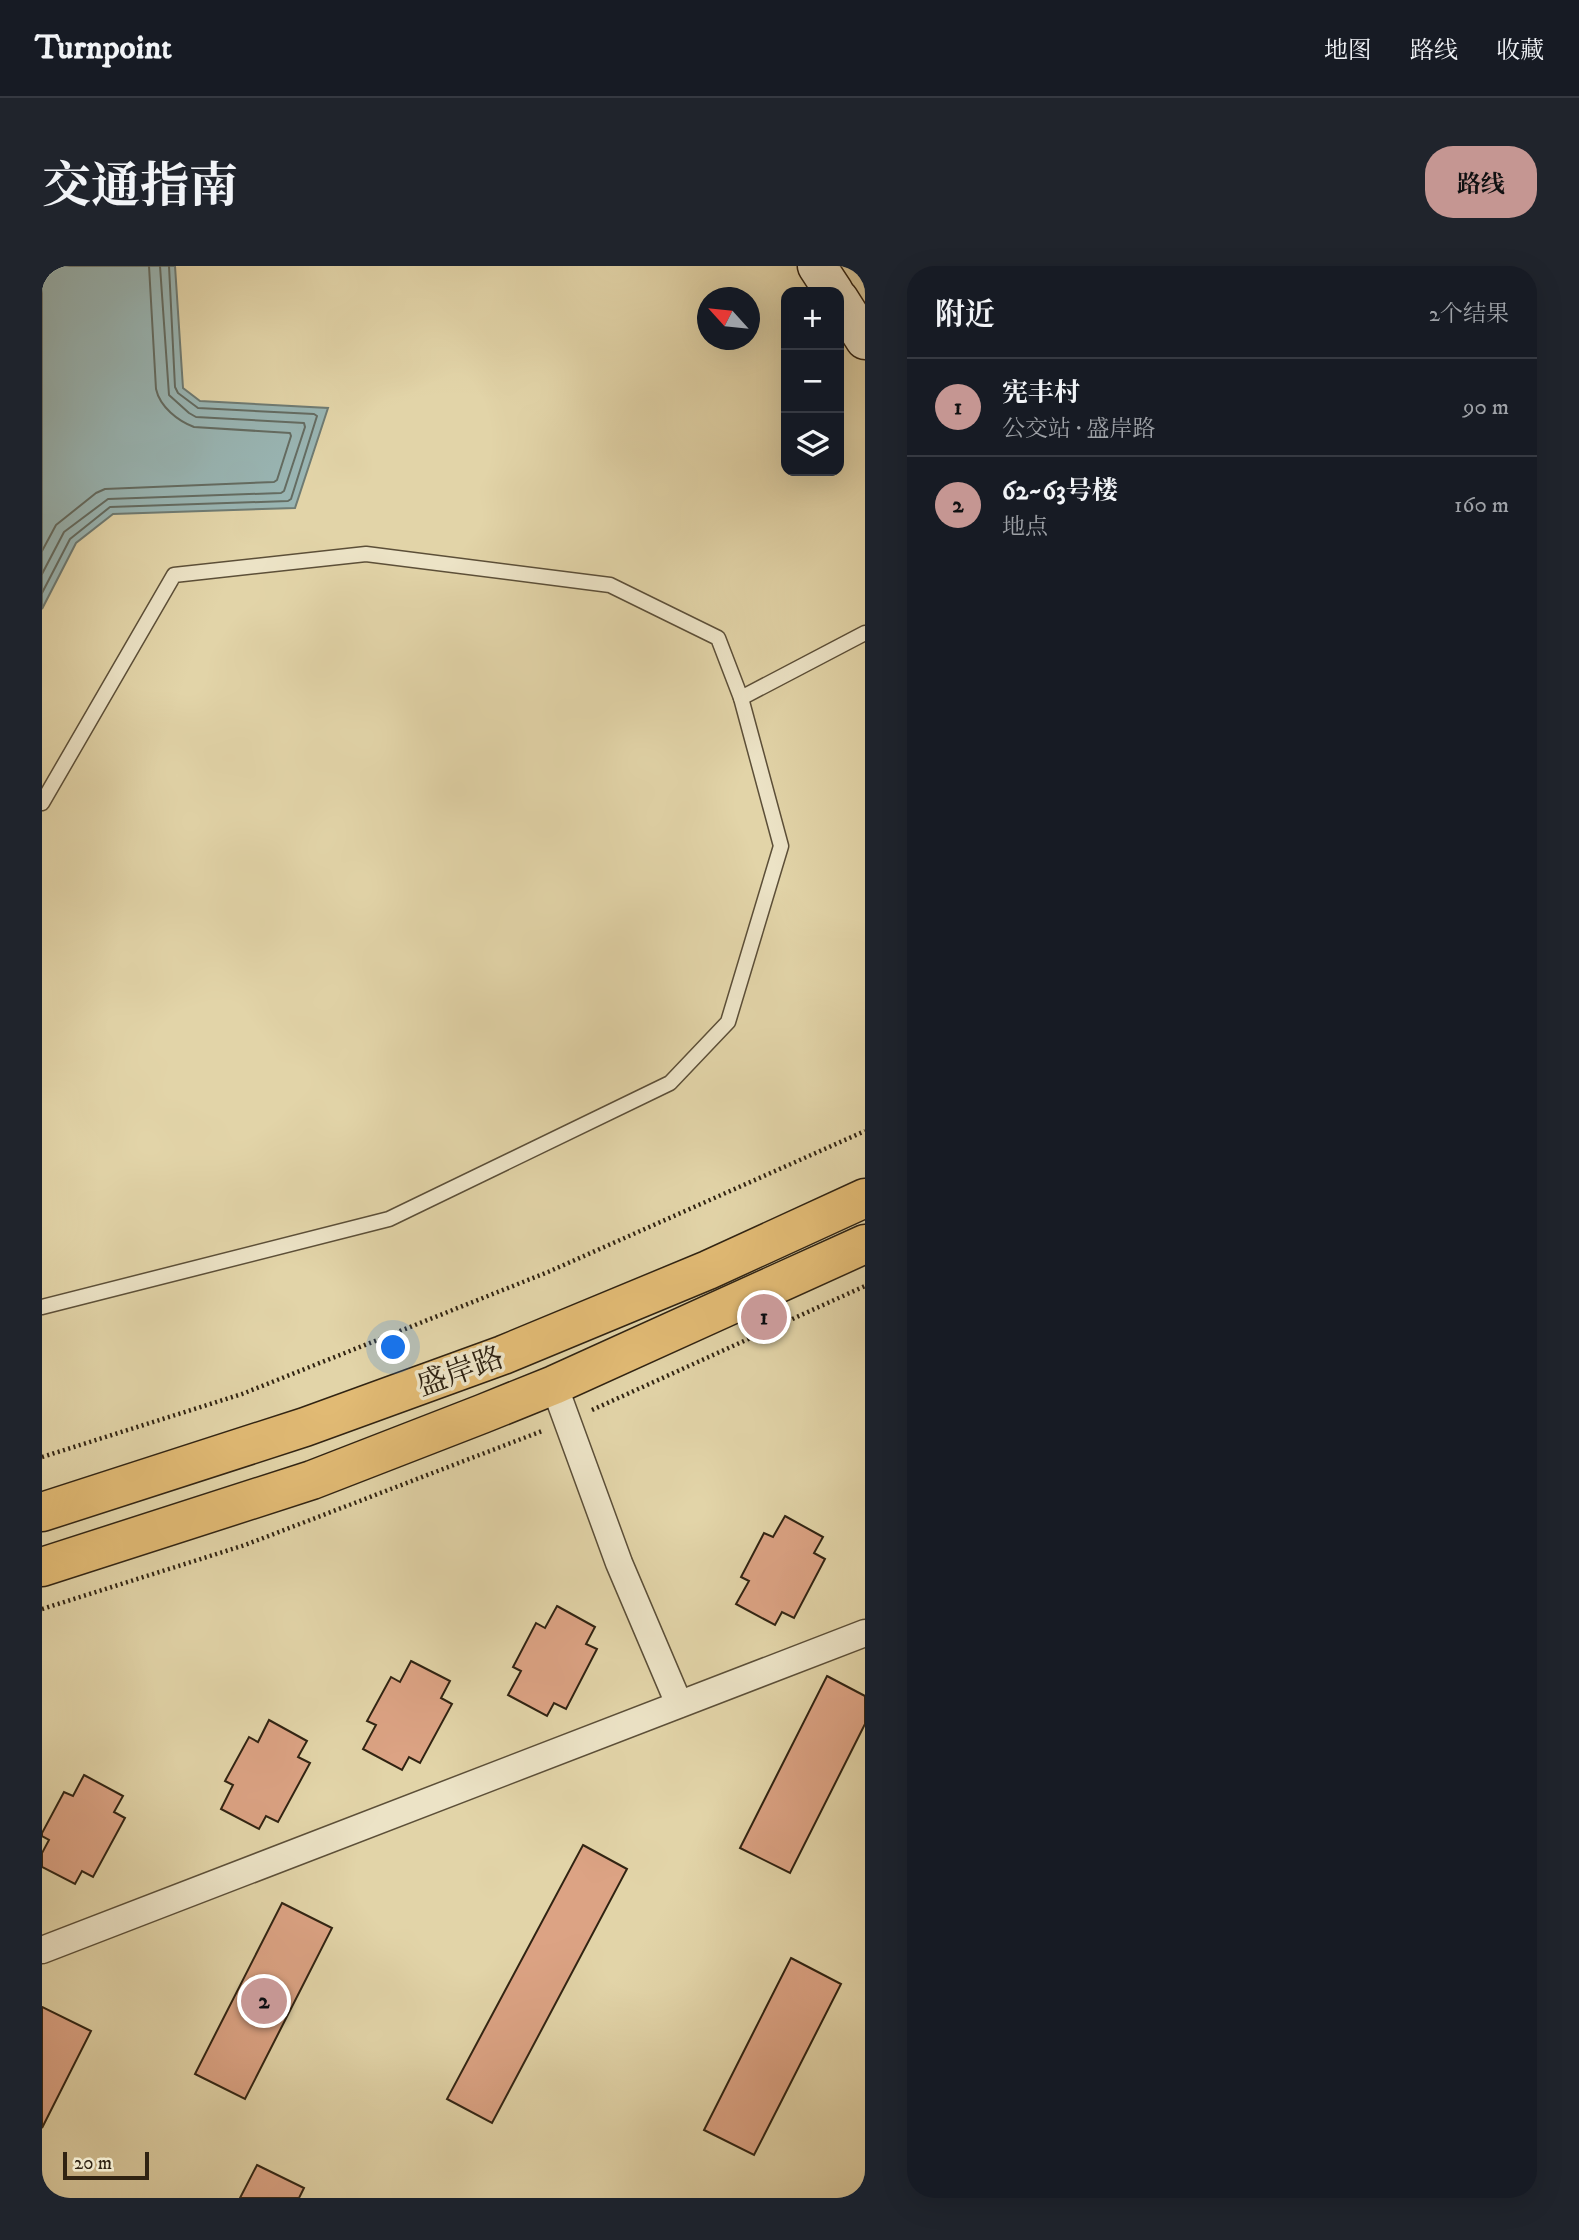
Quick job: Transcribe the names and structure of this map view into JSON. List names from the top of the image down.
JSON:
{
  "streets": {
    "main road": ["盛岸路"]
  },
  "scale_bar": "20 m",
  "north": "top left",
  "page": {
    "header": "Turnpoint",
    "nav": ["地图", "路线", "收藏"],
    "title": "交通指南",
    "buttons": "路线",
    "heading": ["附近", "2个结果"],
    "map_buttons": ["+", "−"],
    "list": [
      {
        "mark": "1",
        "name": "宪丰村",
        "note": "公交站 · 盛岸路",
        "value": "90 m"
      },
      {
        "mark": "2",
        "name": "62~63号楼",
        "note": "地点",
        "value": "160 m"
      }
    ],
    "pins": ["1", "2"],
    "scale": "20 m"
  }
}
